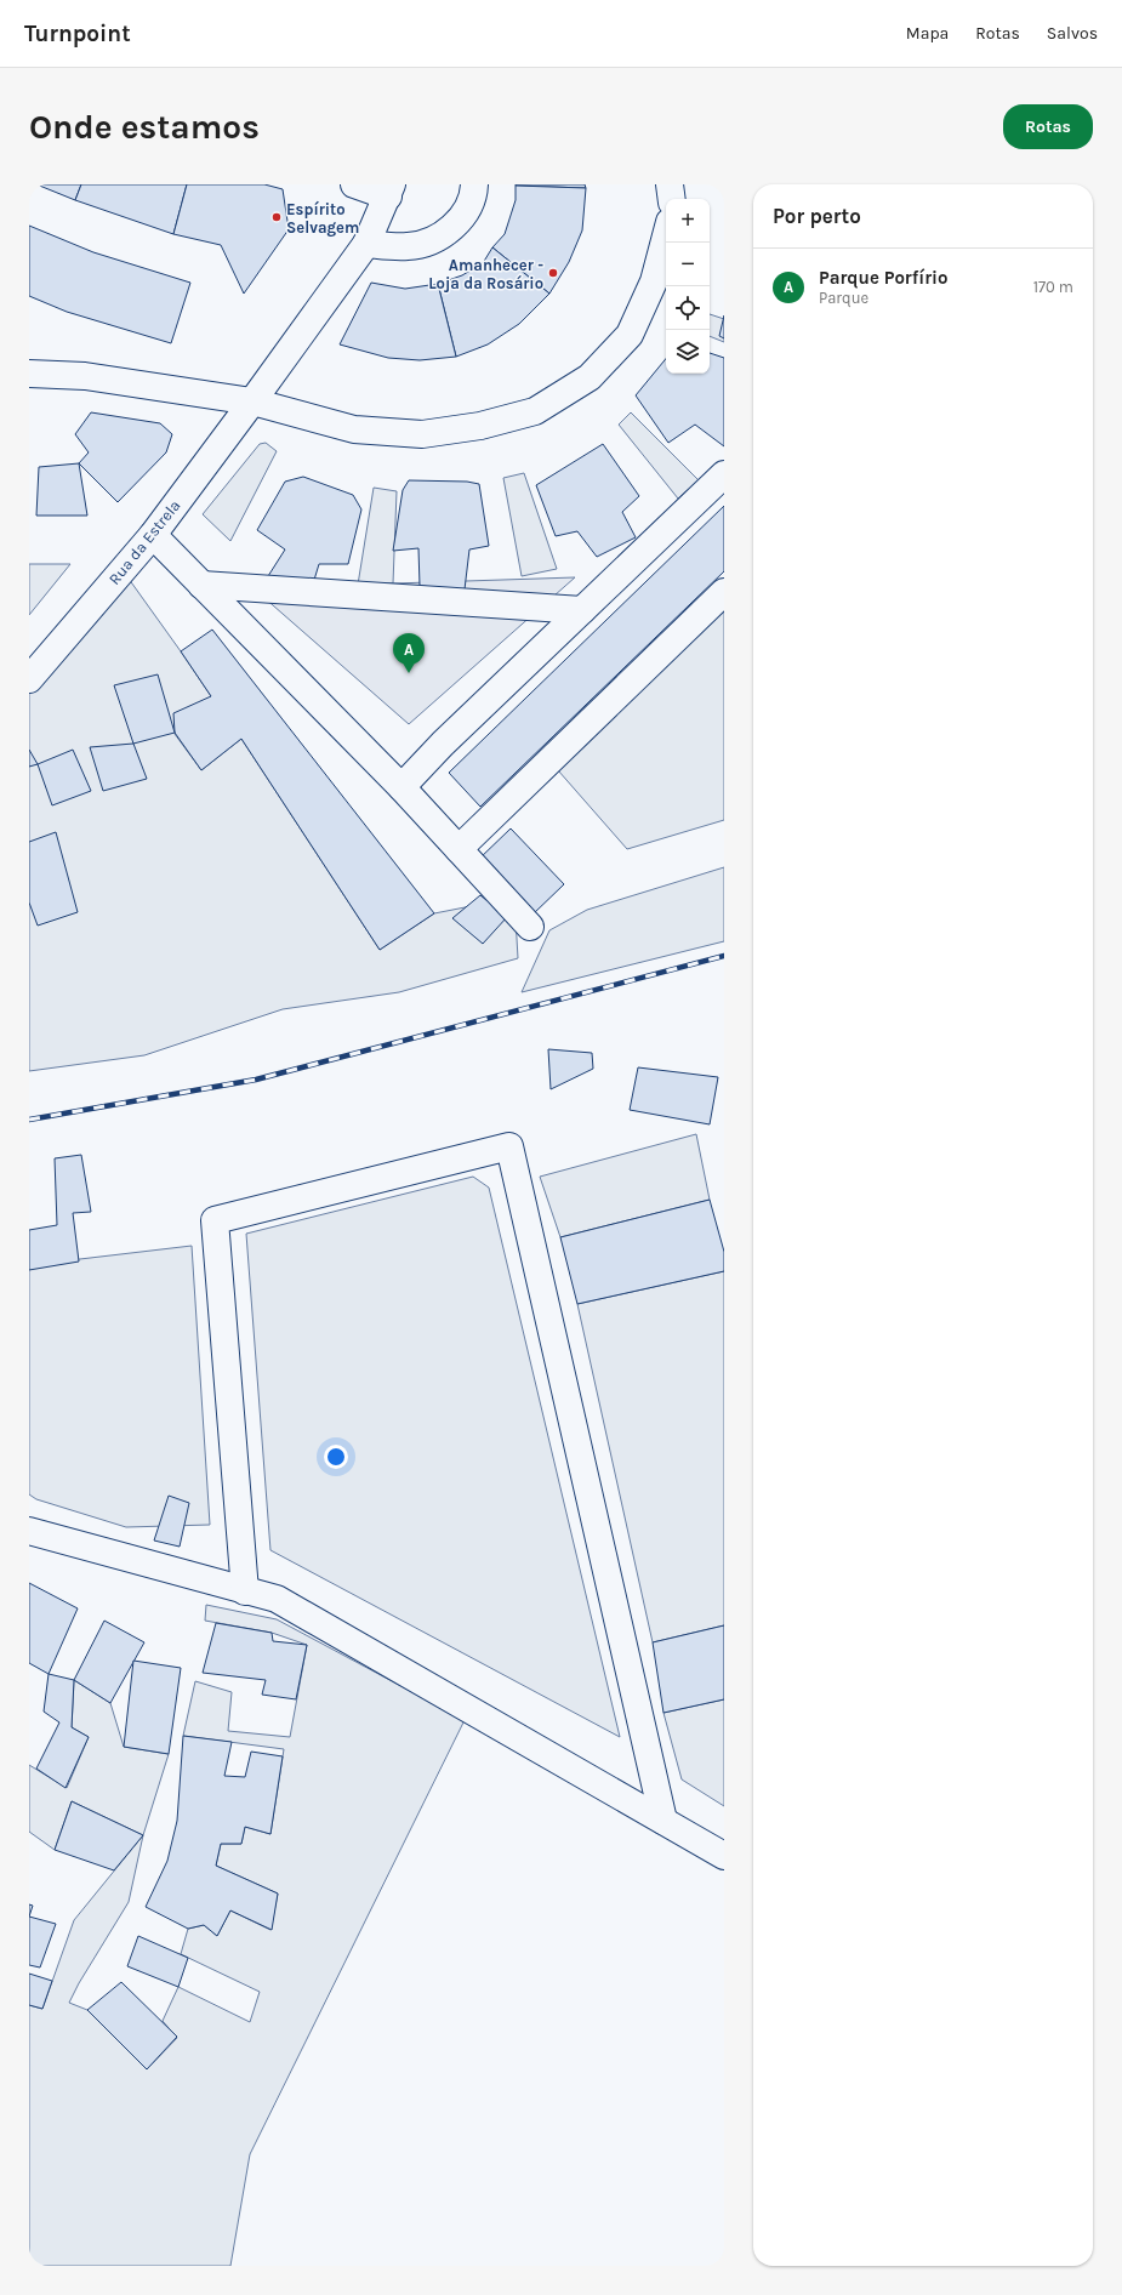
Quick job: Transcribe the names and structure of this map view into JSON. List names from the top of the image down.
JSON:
{
  "streets": {
    "street": ["Rua da Estrela"]
  },
  "places": ["Espírito Selvagem", "Amanhecer - Loja da Rosário"],
  "page": {
    "header": "Turnpoint",
    "nav": ["Mapa", "Rotas", "Salvos"],
    "buttons": "Rotas",
    "title": "Onde estamos",
    "heading": "Por perto",
    "map_buttons": ["+", "−"],
    "list": [
      {
        "mark": "A",
        "name": "Parque Porfírio",
        "note": "Parque",
        "value": "170 m"
      }
    ],
    "pins": "A"
  }
}
